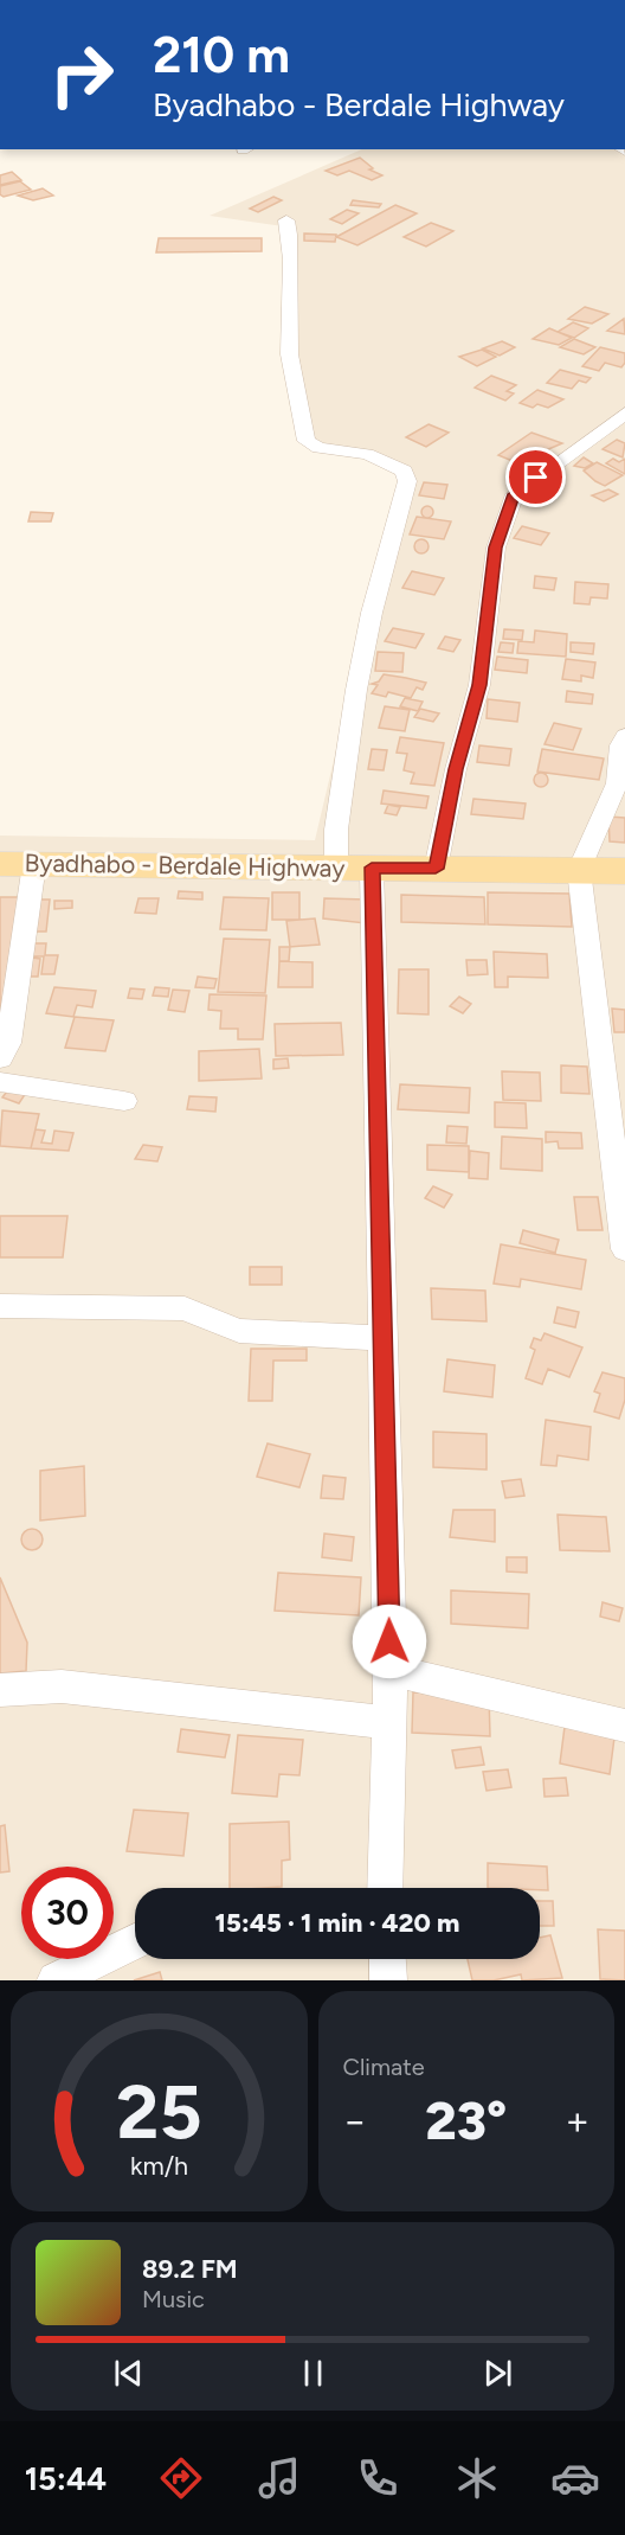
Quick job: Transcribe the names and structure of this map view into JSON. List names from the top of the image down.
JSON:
{
  "streets": {
    "main road": ["Byadhabo - Berdale Highway"]
  },
  "page": {
    "turn": ["210 m", "Byadhabo - Berdale Highway"],
    "limit": "30",
    "trip": "15:45 · 1 min · 420 m",
    "tile": "Climate",
    "heat": ["−", "23°", "+"],
    "song": ["89.2 FM", "Music"],
    "tabs": "15:44",
    "gauge": ["25", "km/h"]
  }
}
